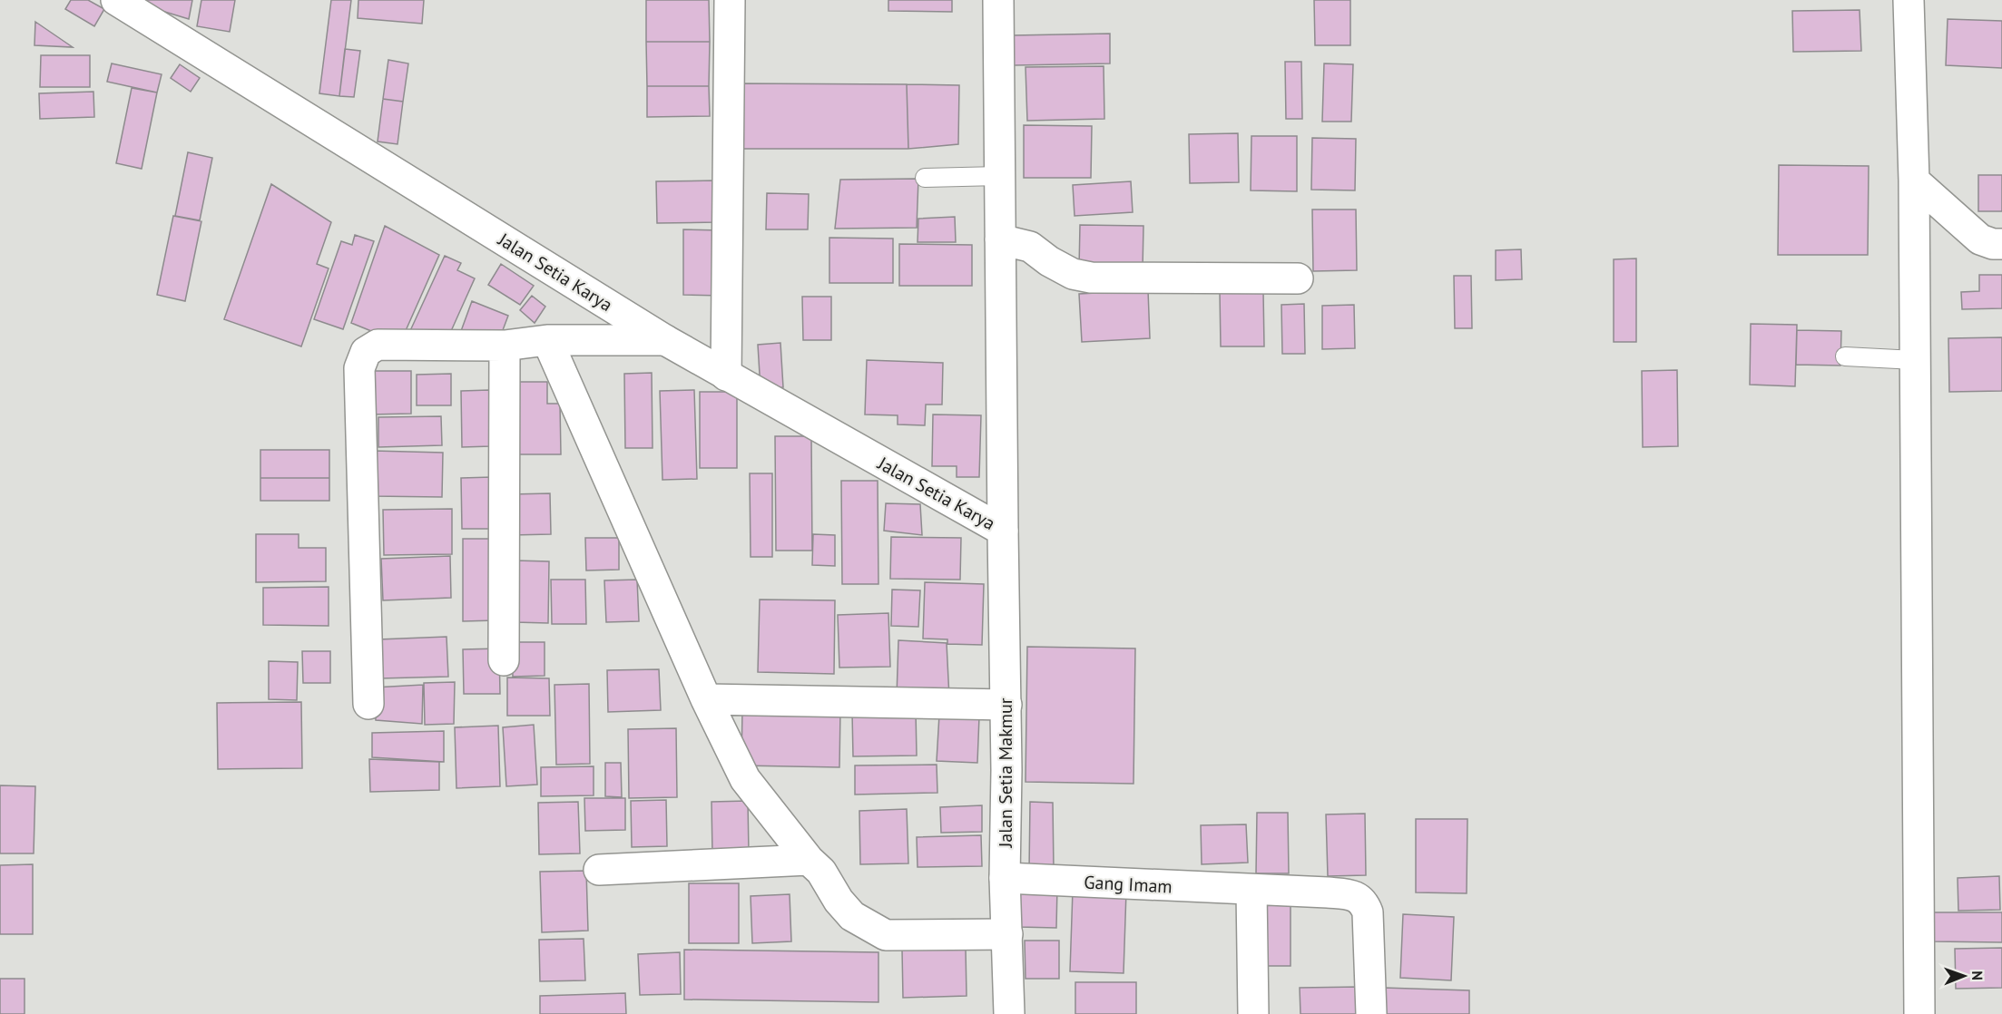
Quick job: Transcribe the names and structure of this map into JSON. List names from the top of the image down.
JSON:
{
  "streets": {
    "street": ["Jalan Setia Karya", "Jalan Setia Makmur", "Gang Imam"]
  },
  "crossings": [
    ["Jalan Setia Karya", "Jalan Setia Makmur"],
    ["Jalan Setia Makmur", "Gang Imam"]
  ],
  "north": "right"
}
